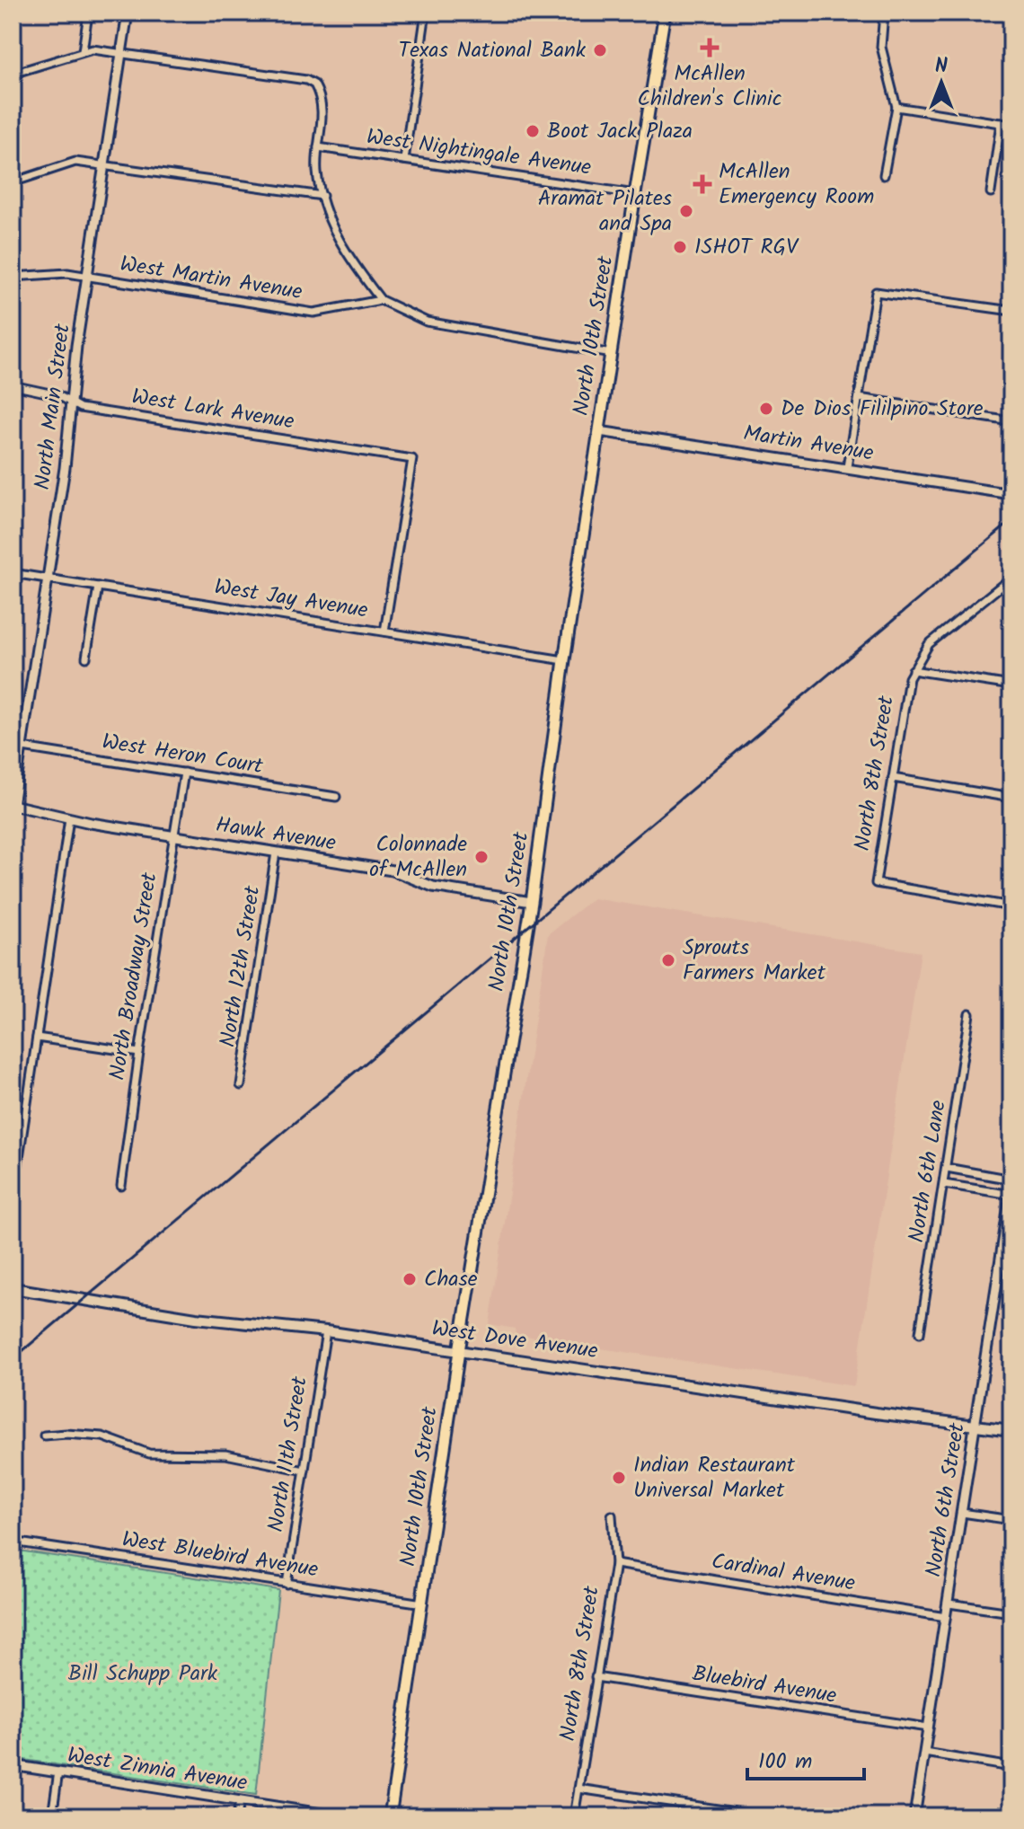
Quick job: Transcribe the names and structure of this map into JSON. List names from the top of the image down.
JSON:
{
  "streets": {
    "main road": ["North 10th Street", "West Dove Avenue"],
    "street": [
      "West Nightingale Avenue",
      "West Martin Avenue",
      "North Main Street",
      "West Lark Avenue",
      "Martin Avenue",
      "West Jay Avenue",
      "West Heron Court",
      "North 8th Street",
      "Hawk Avenue",
      "North 12th Street",
      "North Broadway Street",
      "North 6th Lane",
      "North 11th Street",
      "North 6th Street",
      "West Bluebird Avenue",
      "Cardinal Avenue",
      "Bluebird Avenue",
      "West Zinnia Avenue"
    ]
  },
  "crossings": [
    ["West Nightingale Avenue", "North 10th Street"],
    ["West Martin Avenue", "North Main Street"],
    ["North 10th Street", "Martin Avenue"],
    ["North 10th Street", "West Jay Avenue"],
    ["North 10th Street", "Hawk Avenue"],
    ["North 10th Street", "West Dove Avenue"],
    ["North 10th Street", "West Bluebird Avenue"],
    ["North Main Street", "West Lark Avenue"],
    ["North Main Street", "West Jay Avenue"],
    ["North Main Street", "West Heron Court"],
    ["North Main Street", "Hawk Avenue"],
    ["West Lark Avenue", "West Jay Avenue"],
    ["West Heron Court", "North Broadway Street"],
    ["North 8th Street", "Cardinal Avenue"],
    ["North 8th Street", "Bluebird Avenue"],
    ["Hawk Avenue", "North 12th Street"],
    ["Hawk Avenue", "North Broadway Street"],
    ["West Dove Avenue", "North 11th Street"],
    ["West Dove Avenue", "North 6th Street"],
    ["North 11th Street", "West Bluebird Avenue"],
    ["North 6th Street", "Cardinal Avenue"],
    ["North 6th Street", "Bluebird Avenue"]
  ],
  "parks": ["Bill Schupp Park"],
  "places": {
    "health": ["McAllen Children's Clinic", "McAllen Emergency Room"],
    "other": [
      "Texas National Bank",
      "Boot Jack Plaza",
      "Aramat Pilates and Spa",
      "1SHOT RGV",
      "De Dios Fililpino Store",
      "Colonnade of McAllen",
      "Sprouts Farmers Market",
      "Chase",
      "Indian Restaurant Universal Market"
    ]
  },
  "scale_bar": "100 m",
  "north": "top"
}
